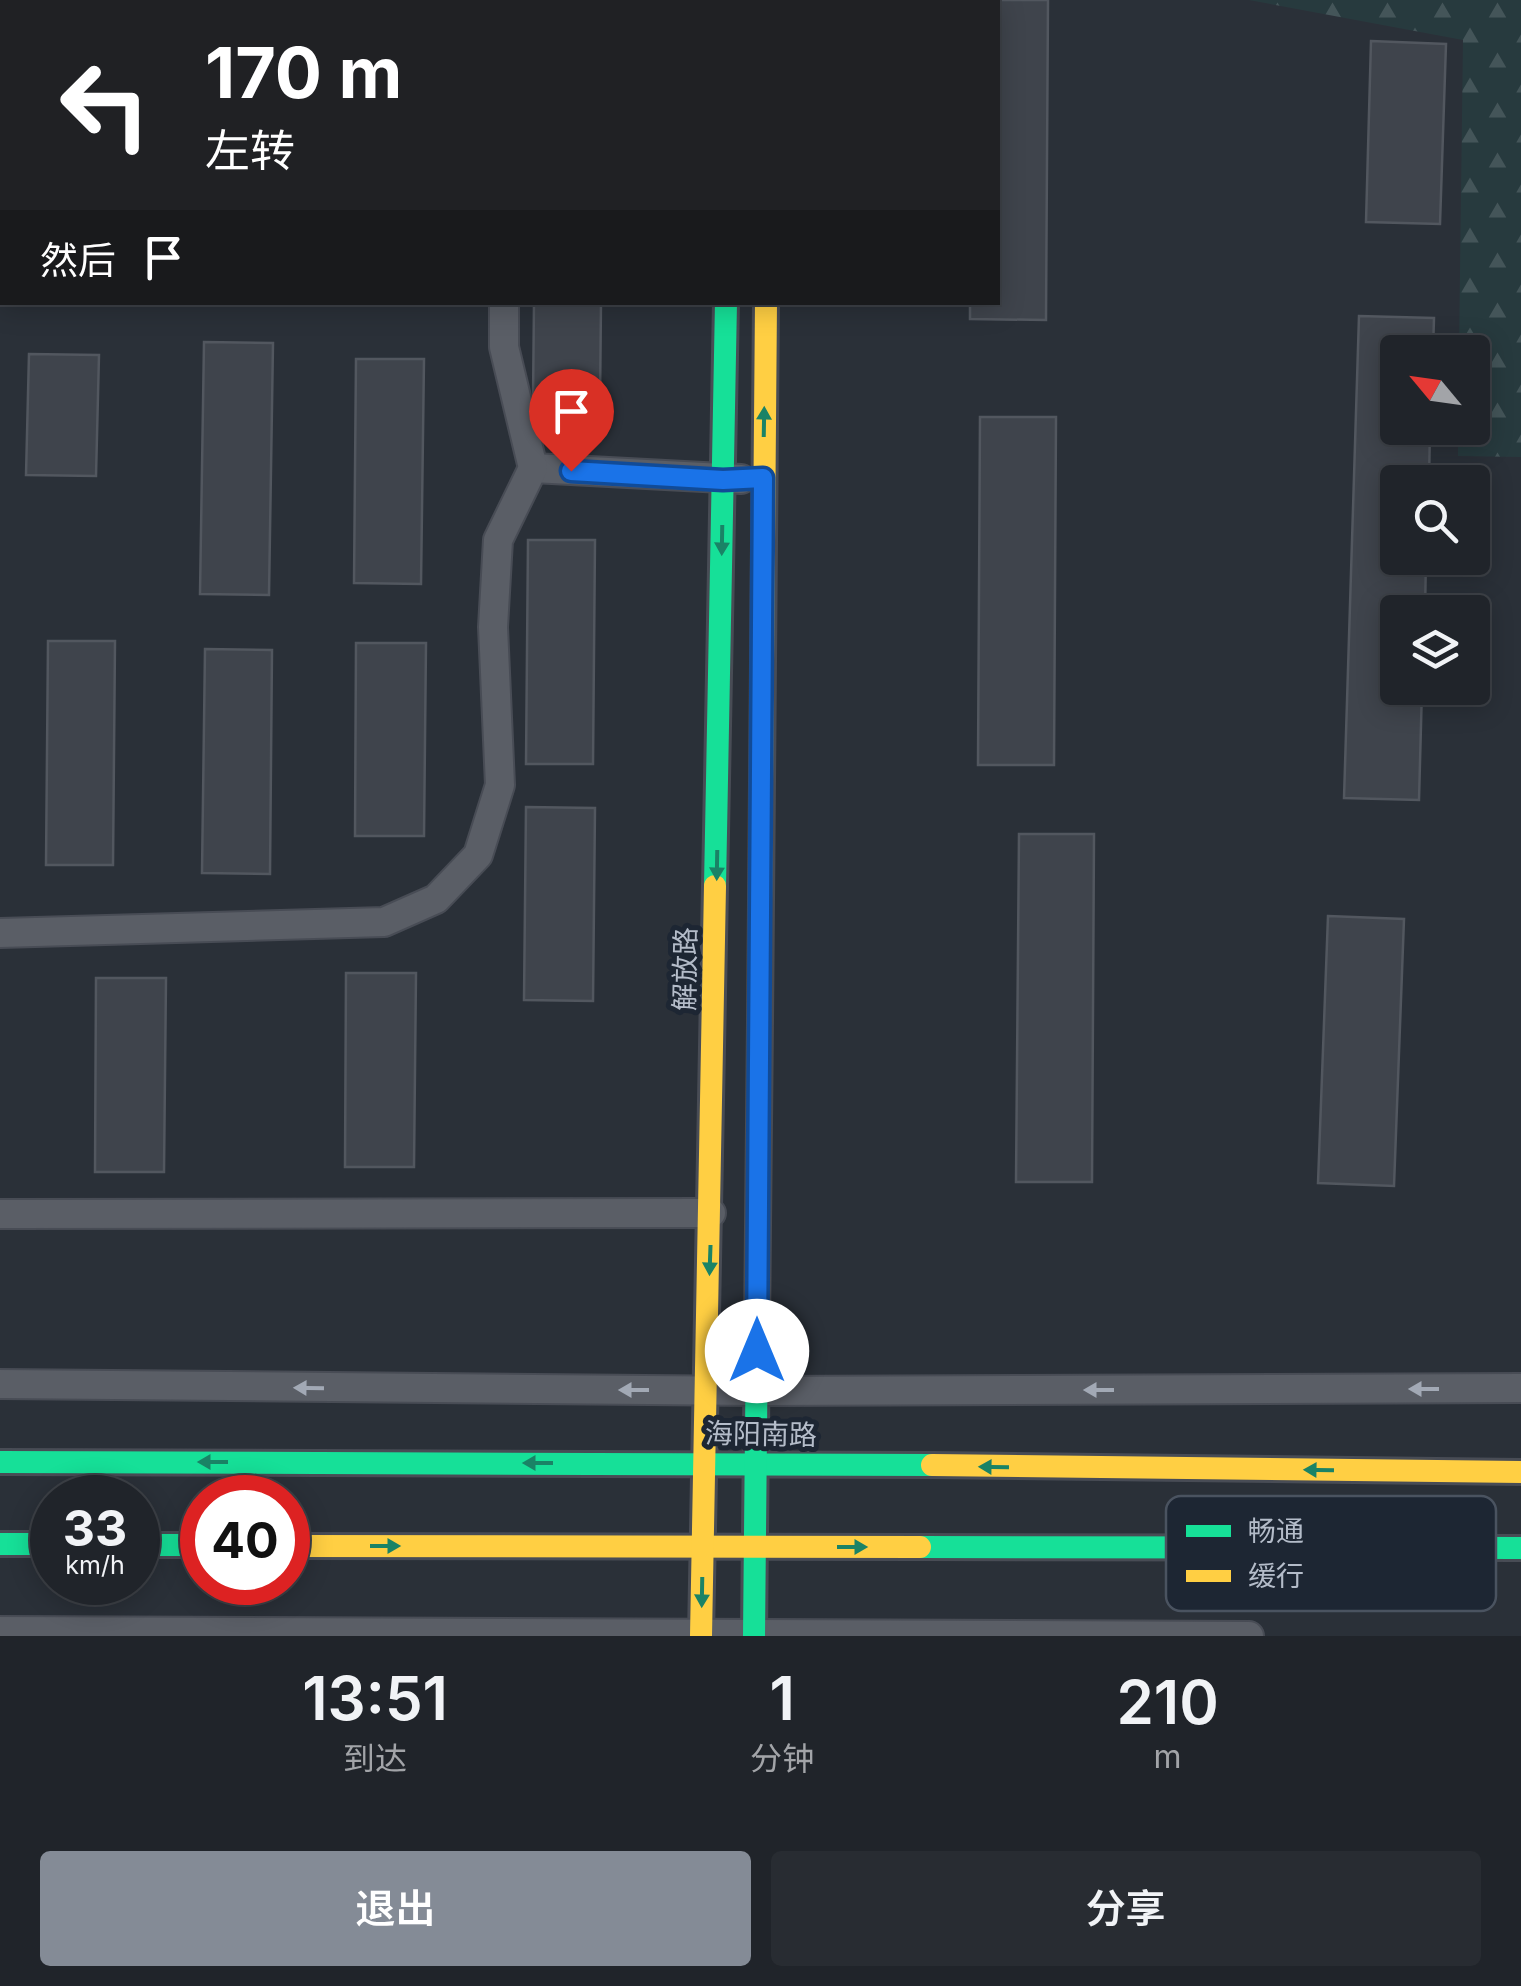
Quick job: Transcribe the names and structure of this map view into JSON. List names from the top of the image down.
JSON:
{
  "streets": {
    "main road": ["解放路", "海阳南路"]
  },
  "crossings": [
    ["解放路", "海阳南路"]
  ],
  "legend": ["畅通", "缓行"],
  "north": "top left",
  "page": {
    "turn": ["170 m", "左转"],
    "then": "然后",
    "speed": "33 km/h",
    "limit": "40",
    "eta": [
      "13:51",
      "到达",
      "1",
      "分钟",
      "210",
      "m"
    ],
    "buttons": ["退出", "分享"]
  }
}
